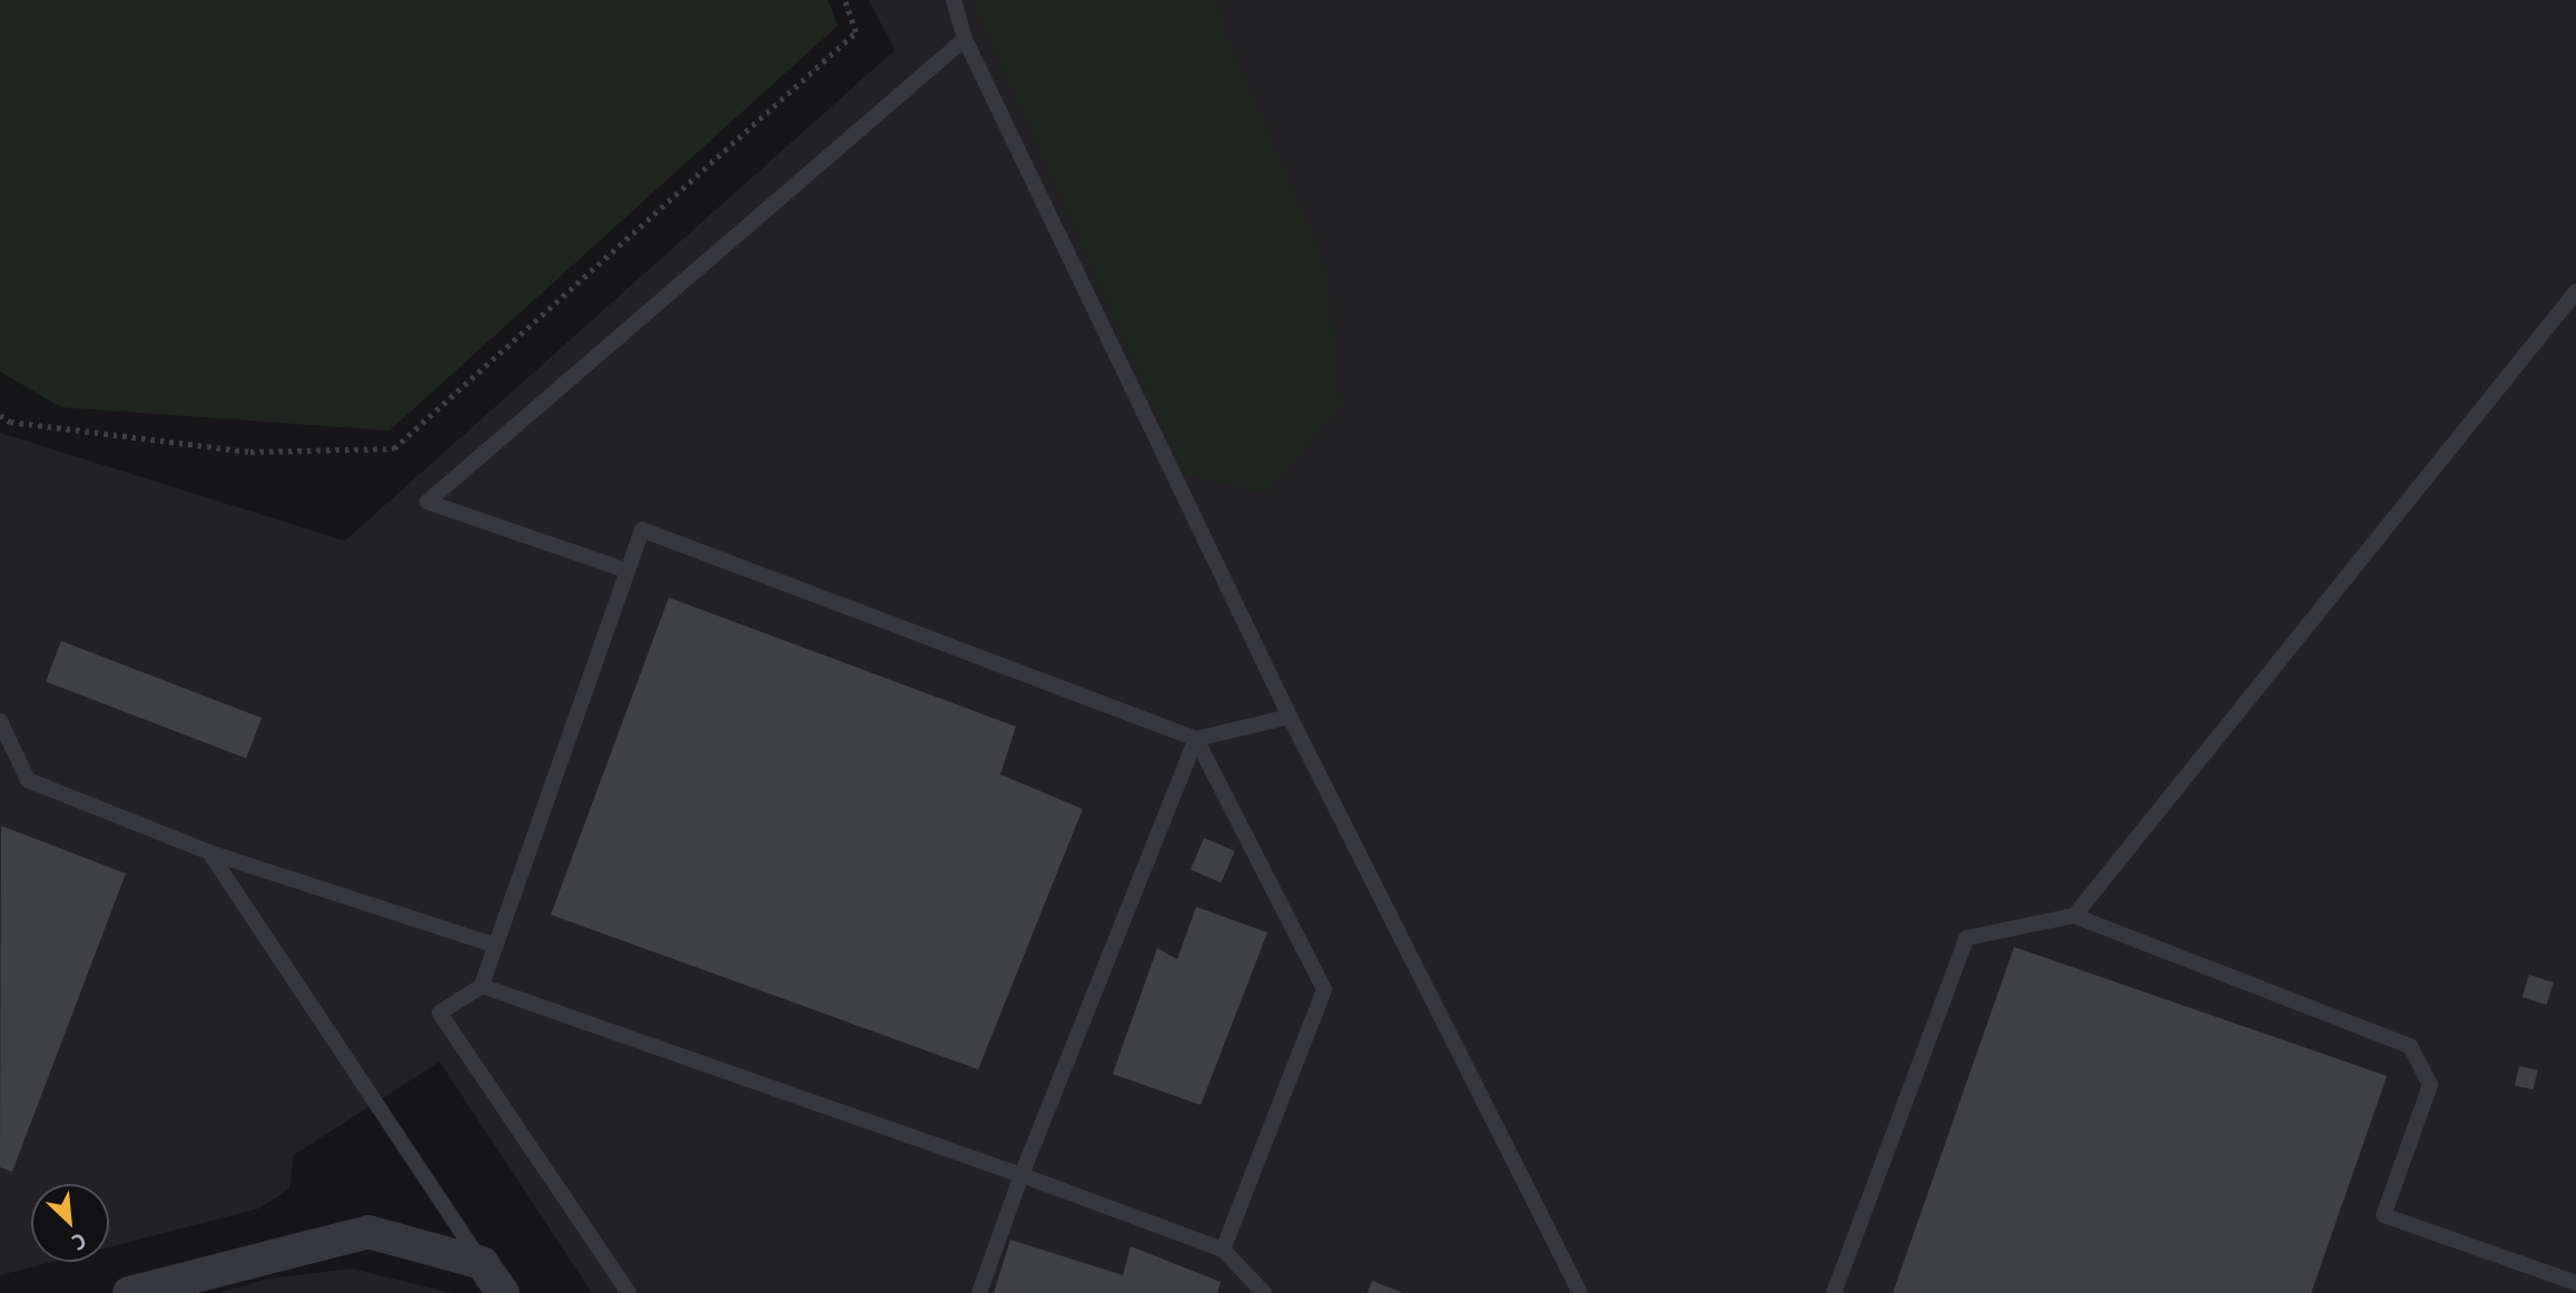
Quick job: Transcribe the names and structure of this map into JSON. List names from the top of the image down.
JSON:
{
  "north": "bottom right"
}
